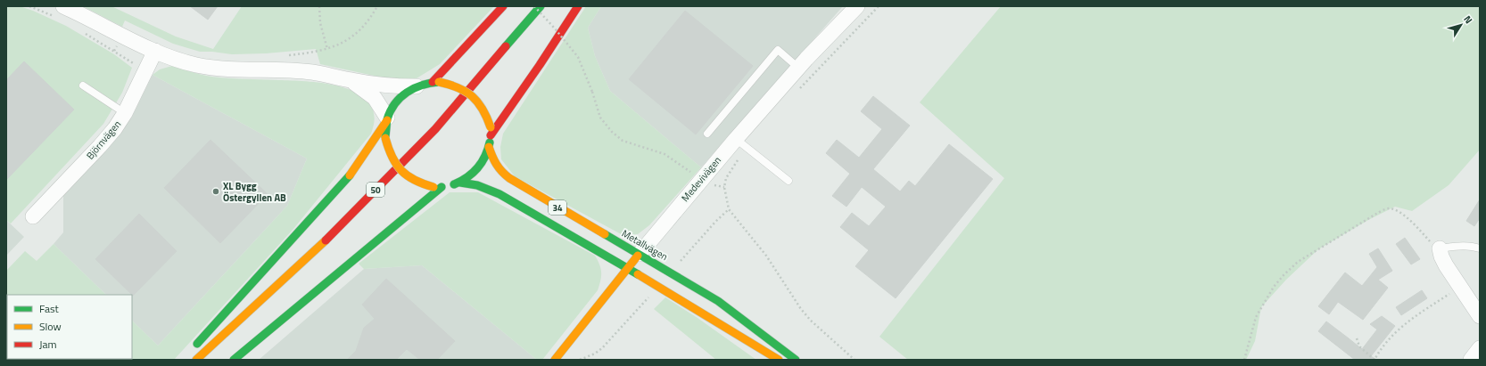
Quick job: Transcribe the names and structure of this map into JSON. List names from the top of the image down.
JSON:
{
  "streets": {
    "main road": [
      "Medevivägen",
      "50",
      "34",
      "Metallvägen"
    ],
    "street": ["Björnvägen"]
  },
  "crossings": [
    ["Medevivägen", "34"],
    ["Medevivägen", "Metallvägen"],
    ["34", "Metallvägen"]
  ],
  "places": ["XL Bygg Östergyllen AB"],
  "legend": ["Fast", "Slow", "Jam"],
  "north": "top right"
}
